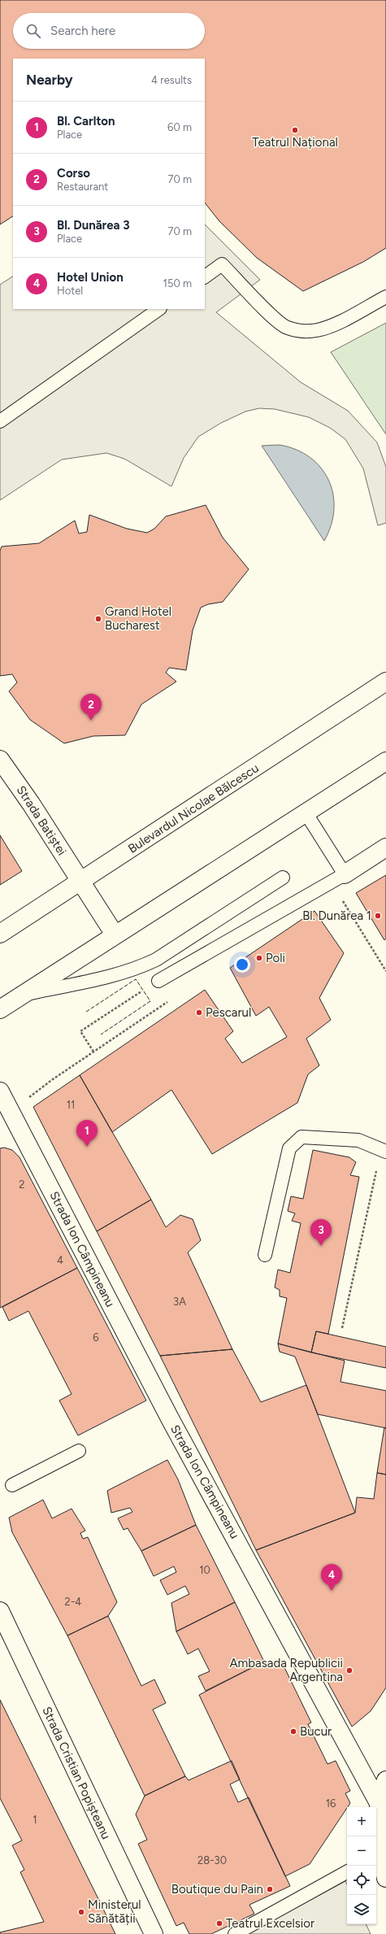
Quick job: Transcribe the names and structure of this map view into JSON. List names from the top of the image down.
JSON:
{
  "streets": {
    "street": [
      "Bulevardul Nicolae Bălcescu",
      "Strada Batiștei",
      "Strada Ion Câmpineanu",
      "Strada Cristian Popișteanu"
    ]
  },
  "crossings": [
    ["Bulevardul Nicolae Bălcescu", "Strada Batiștei"]
  ],
  "places": [
    "Teatrul Național",
    "Grand Hotel Bucharest",
    "Bl. Dunărea 1",
    "Poli",
    "Pescarul",
    "Ambasada Republicii Argentina",
    "Bucur",
    "Boutique du Pain",
    "Ministerul Sănătății",
    "Teatrul Excelsior"
  ],
  "house_numbers": [
    "11",
    "2",
    "4",
    "3A",
    "6",
    "10",
    "2-4",
    "16",
    "1",
    "28-30"
  ],
  "page": {
    "search": "Search here",
    "heading": ["Nearby", "4 results"],
    "list": [
      {
        "mark": "1",
        "name": "Bl. Carlton",
        "note": "Place",
        "value": "60 m"
      },
      {
        "mark": "2",
        "name": "Corso",
        "note": "Restaurant",
        "value": "70 m"
      },
      {
        "mark": "3",
        "name": "Bl. Dunărea 3",
        "note": "Place",
        "value": "70 m"
      },
      {
        "mark": "4",
        "name": "Hotel Union",
        "note": "Hotel",
        "value": "150 m"
      }
    ],
    "pins": [
      "2",
      "1",
      "3",
      "4"
    ],
    "map_buttons": ["+", "−"]
  }
}
